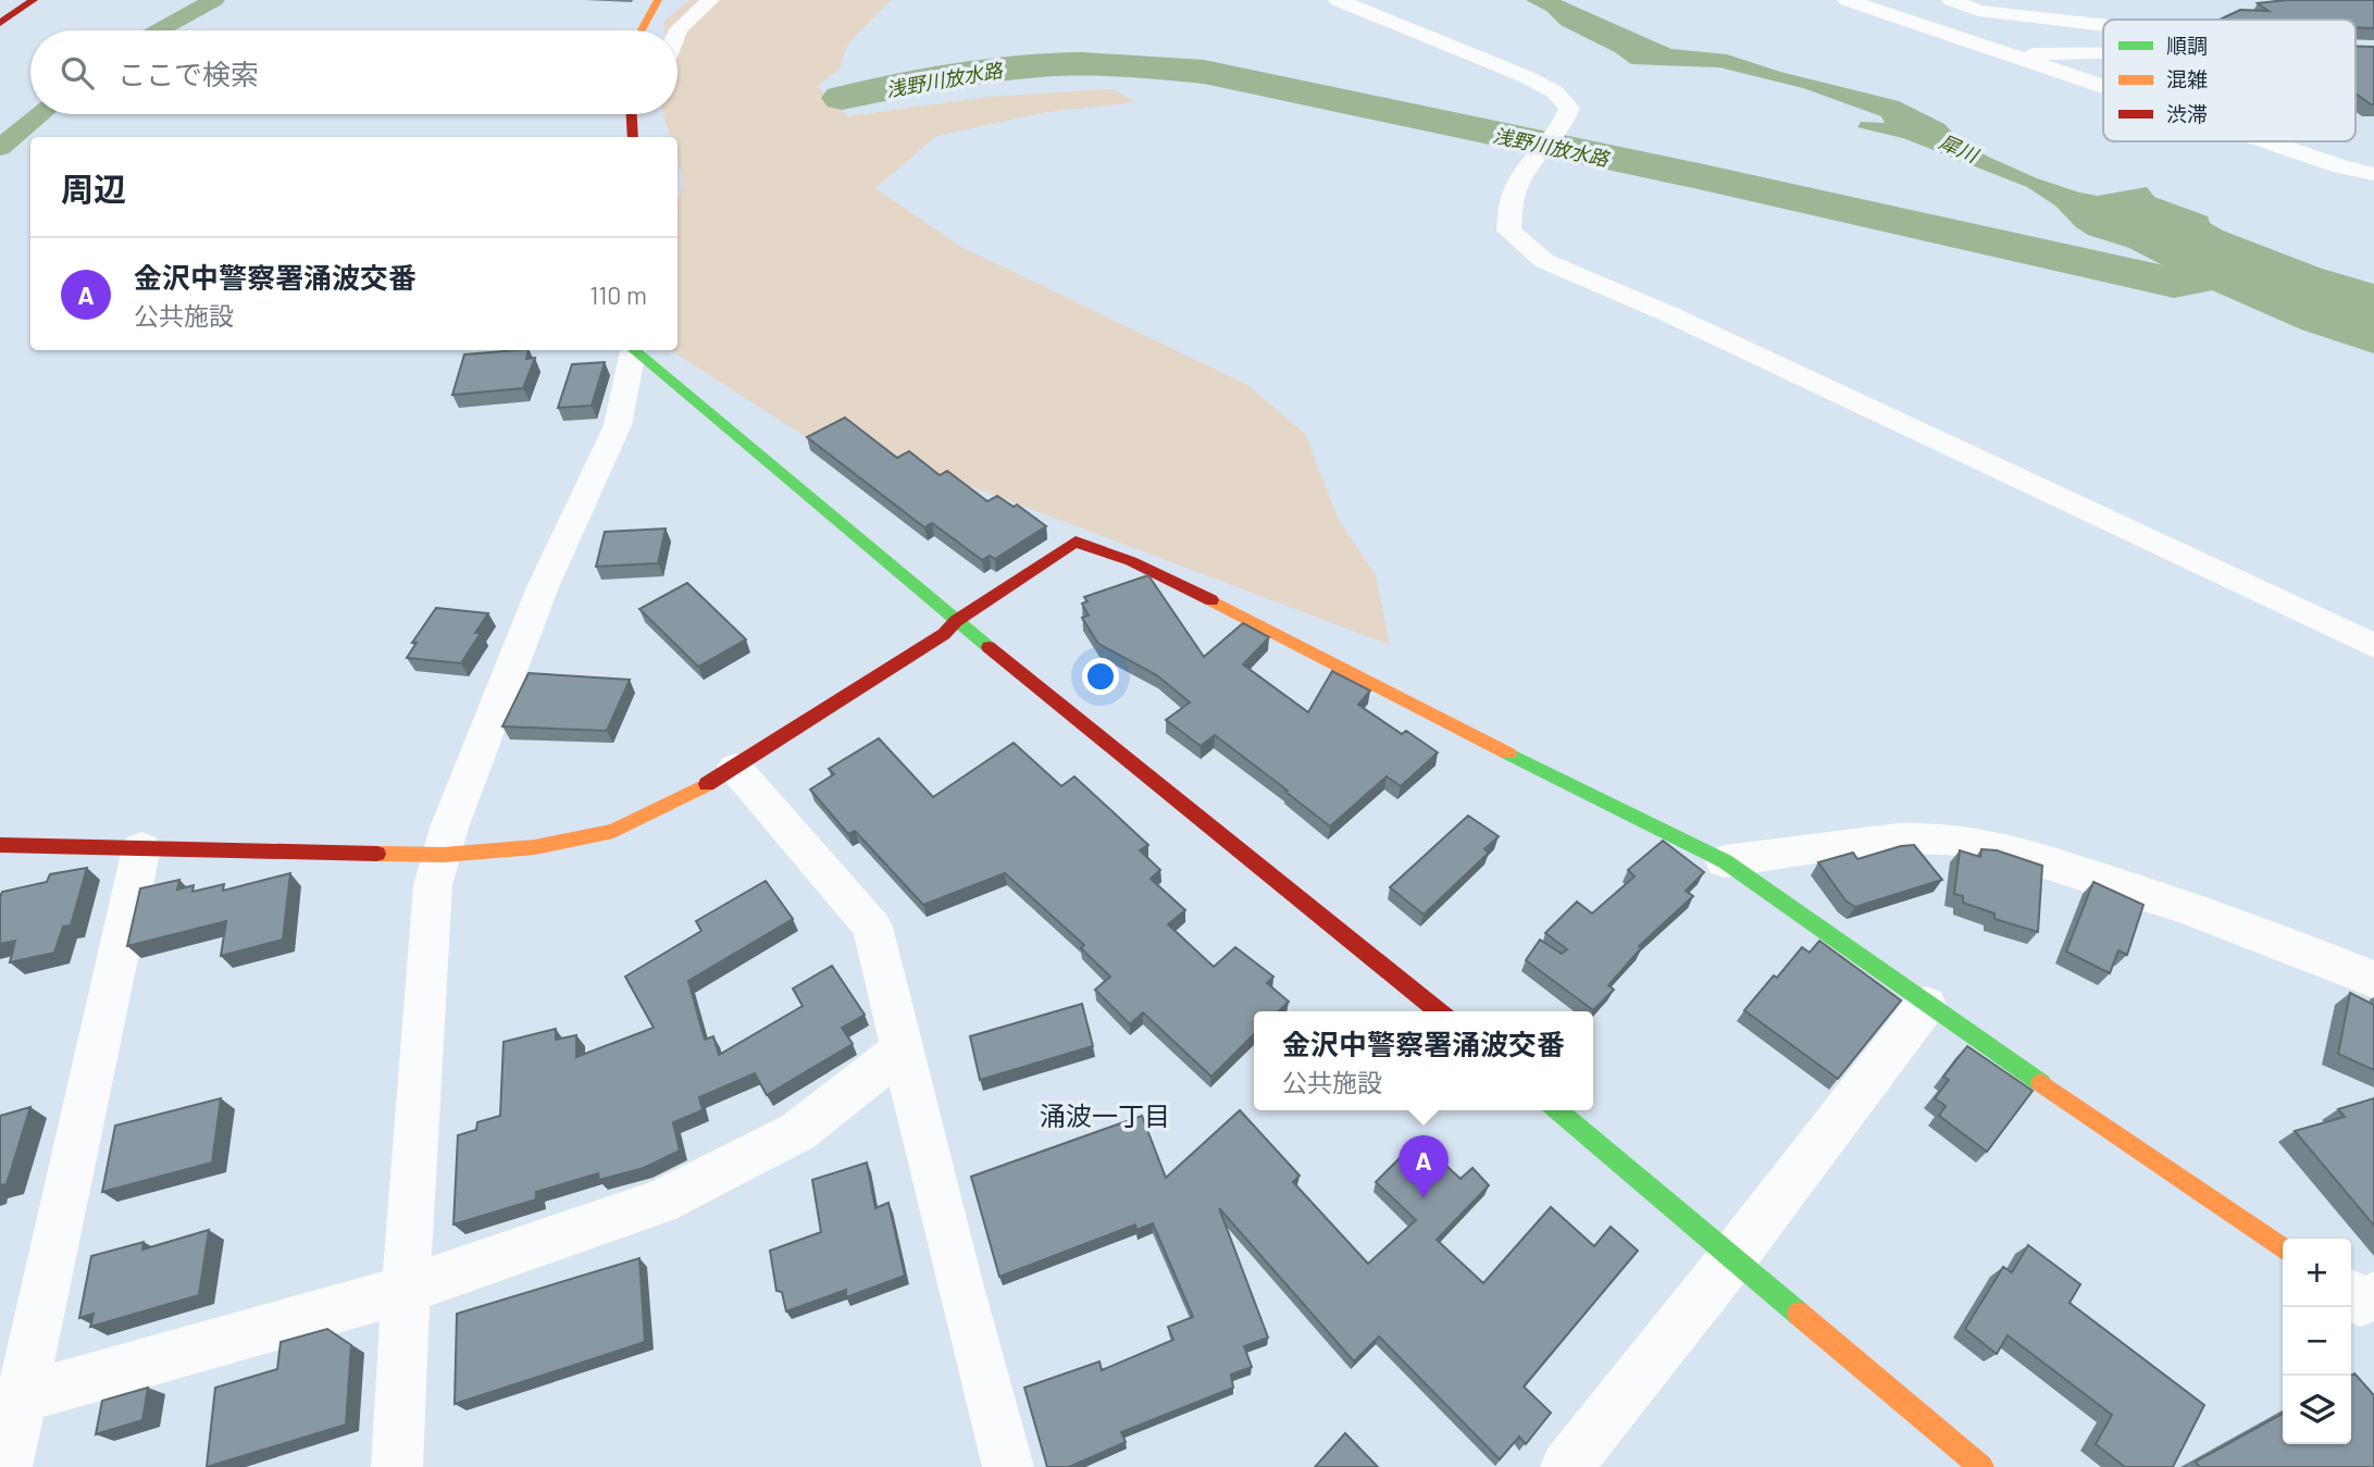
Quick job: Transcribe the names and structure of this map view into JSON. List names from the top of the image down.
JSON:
{
  "districts": ["涌波一丁目"],
  "water": ["浅野川放水路", "犀川"],
  "legend": ["順調", "混雑", "渋滞"],
  "page": {
    "search": "ここで検索",
    "heading": "周辺",
    "list": [
      {
        "mark": "A",
        "name": "金沢中警察署涌波交番",
        "note": "公共施設",
        "value": "110 m"
      }
    ],
    "popup": ["金沢中警察署涌波交番", "公共施設"],
    "pins": "A",
    "map_buttons": ["+", "−"]
  }
}
